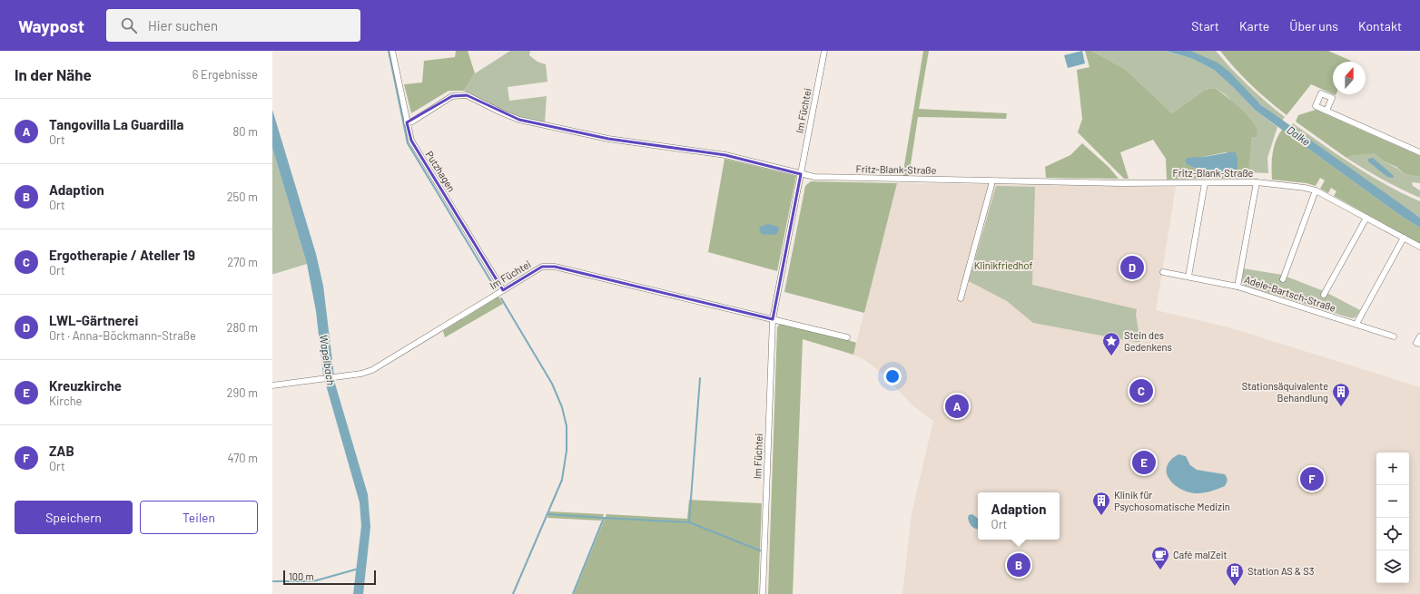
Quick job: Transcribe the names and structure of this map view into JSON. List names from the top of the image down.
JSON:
{
  "streets": {
    "street": [
      "Im Füchtei",
      "Fritz-Blank-Straße",
      "Putzhagen",
      "Adele-Bartsch-Straße"
    ]
  },
  "crossings": [
    ["Im Füchtei", "Fritz-Blank-Straße"],
    ["Im Füchtei", "Putzhagen"],
    ["Fritz-Blank-Straße", "Adele-Bartsch-Straße"]
  ],
  "water": ["Dalke", "Wapelbach"],
  "parks": ["Klinikfriedhof"],
  "places": {
    "place": ["Stein des Gedenkens"],
    "building": ["Stationsäquivalente Behandlung", "Klinik für Psychosomatische Medizin", "Station AS & S3"],
    "cafe": ["Café malZeit"]
  },
  "scale_bar": "100 m",
  "north": "top",
  "page": {
    "header": "Waypost",
    "search": "Hier suchen",
    "nav": [
      "Start",
      "Karte",
      "Über uns",
      "Kontakt"
    ],
    "heading": ["In der Nähe", "6 Ergebnisse"],
    "list": [
      {
        "mark": "A",
        "name": "Tangovilla La Guardilla",
        "note": "Ort",
        "value": "80 m"
      },
      {
        "mark": "B",
        "name": "Adaption",
        "note": "Ort",
        "value": "250 m"
      },
      {
        "mark": "C",
        "name": "Ergotherapie / Ateller 19",
        "note": "Ort",
        "value": "270 m"
      },
      {
        "mark": "D",
        "name": "LWL-Gärtnerei",
        "note": "Ort · Anna-Böckmann-Straße",
        "value": "280 m"
      },
      {
        "mark": "E",
        "name": "Kreuzkirche",
        "note": "Kirche",
        "value": "290 m"
      },
      {
        "mark": "F",
        "name": "ZAB",
        "note": "Ort",
        "value": "470 m"
      }
    ],
    "pins": [
      "D",
      "C",
      "A",
      "E",
      "F",
      "B"
    ],
    "map_buttons": ["+", "−"],
    "buttons": ["Speichern", "Teilen"],
    "popup": ["Adaption", "Ort"],
    "scale": "100 m"
  }
}
